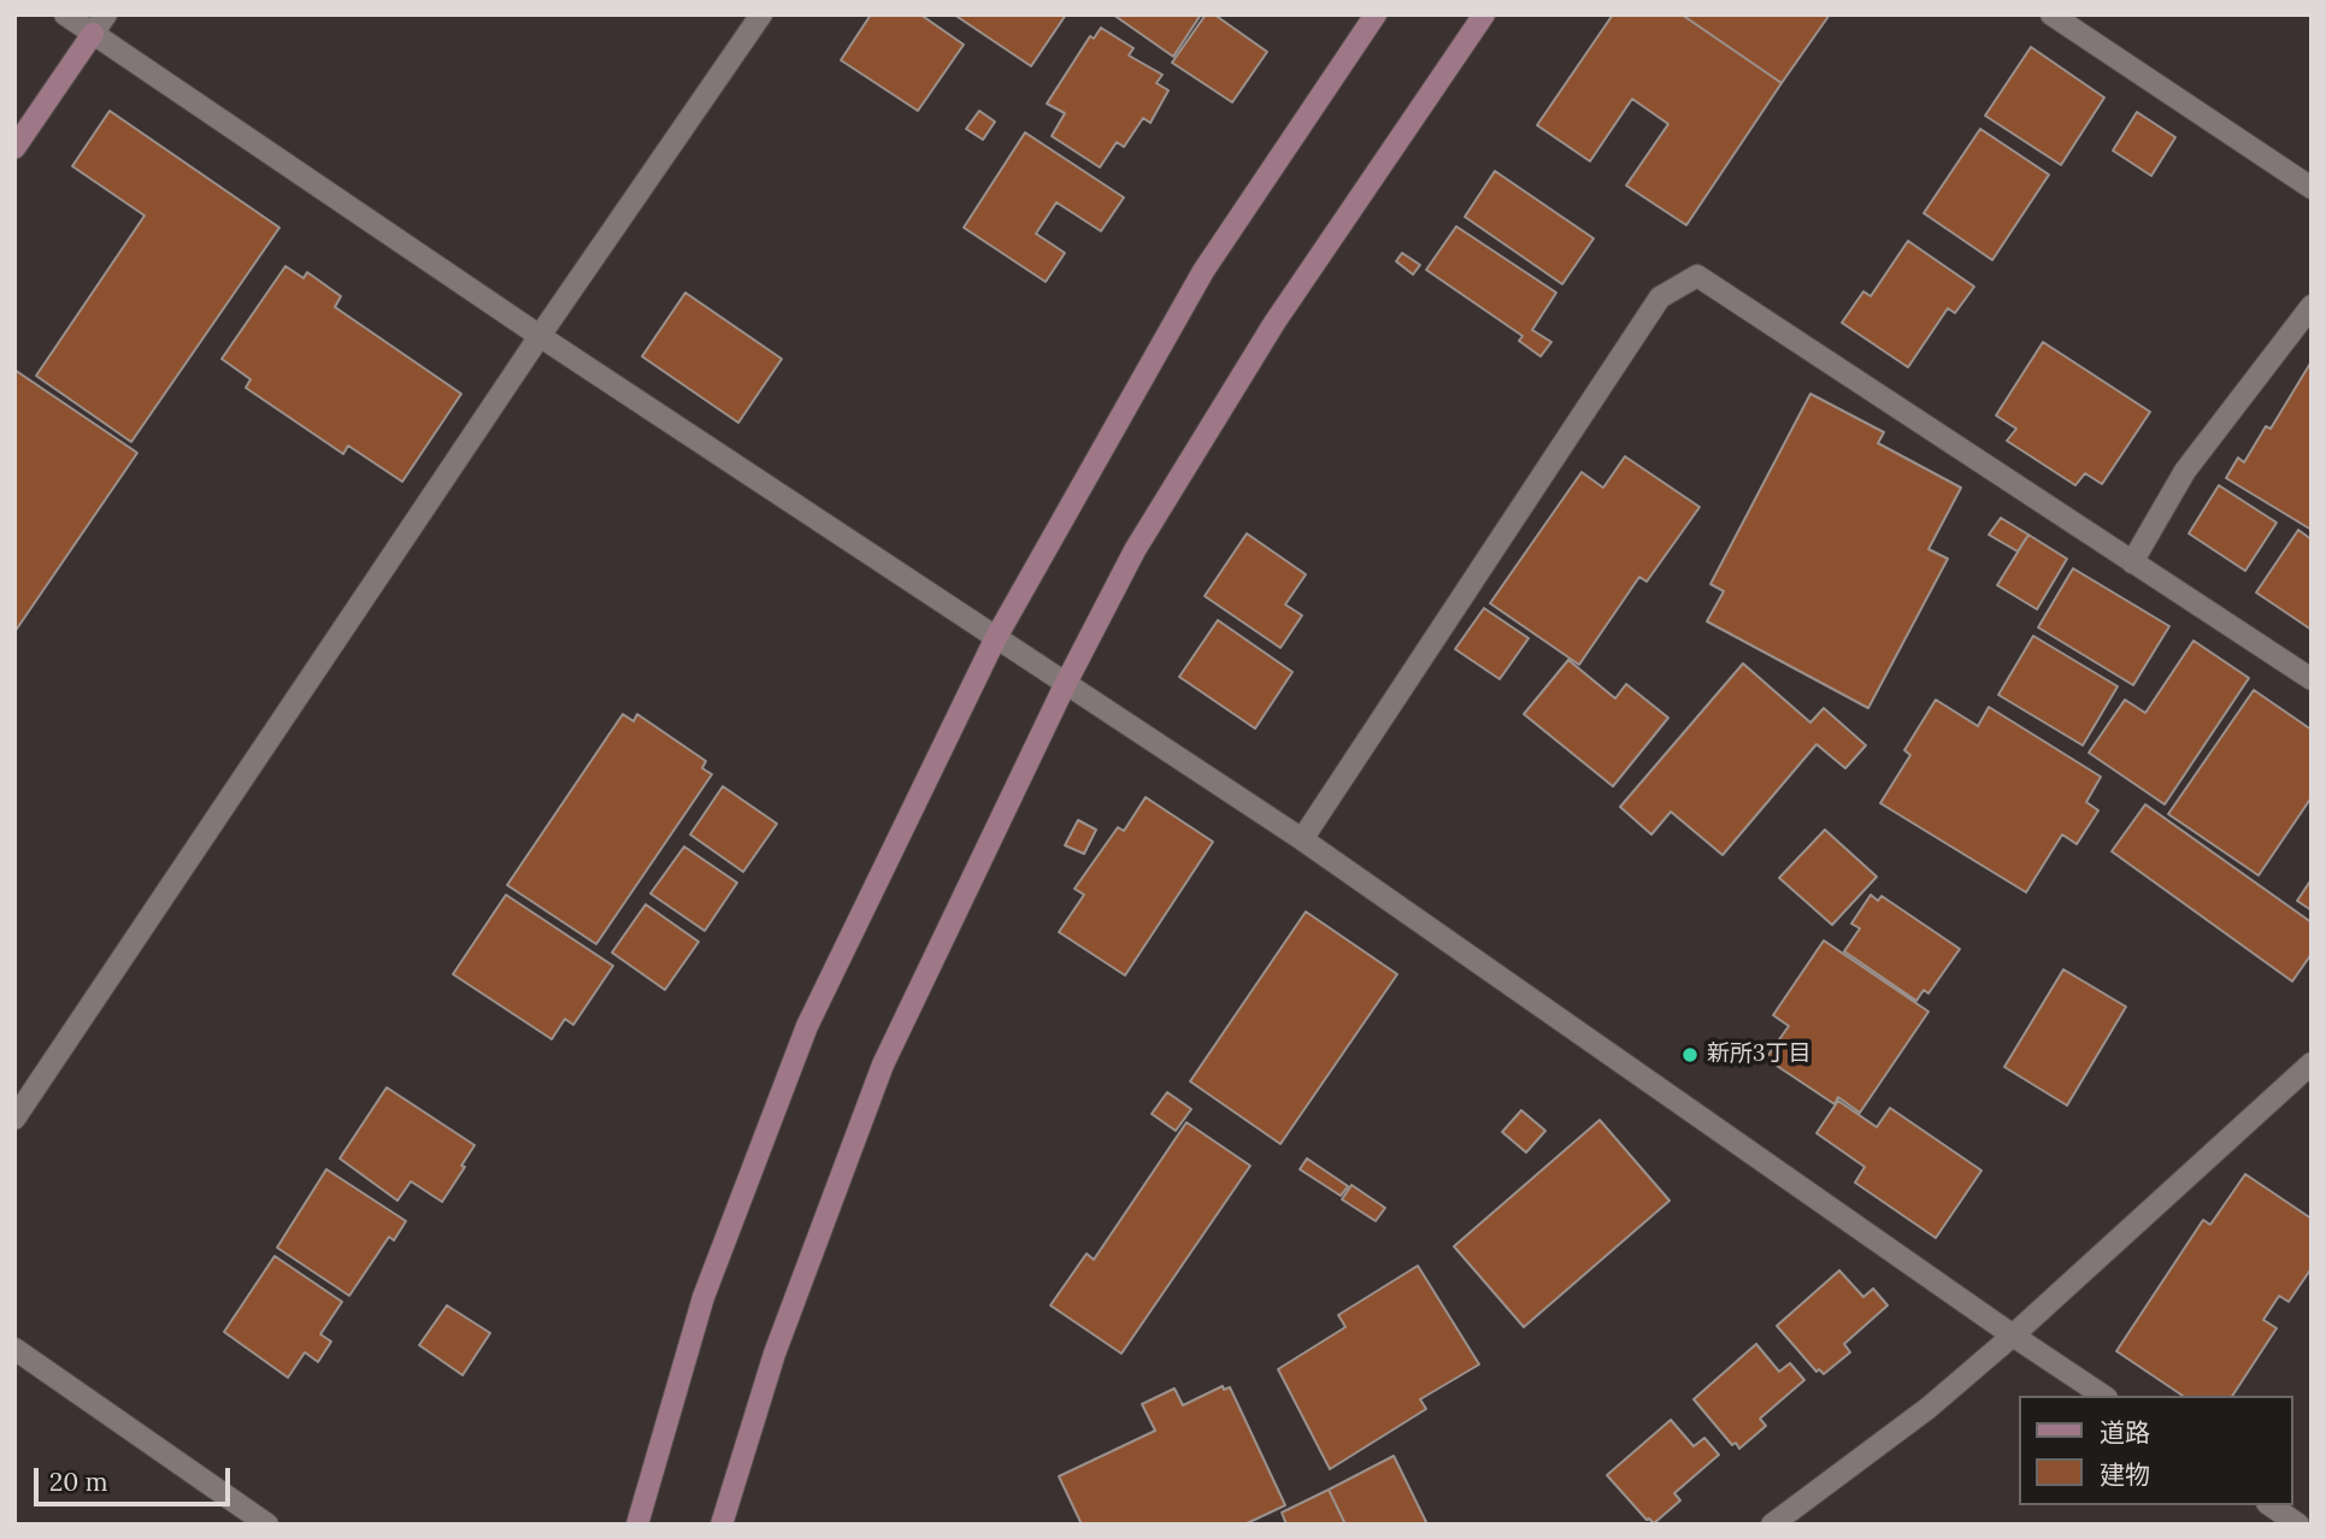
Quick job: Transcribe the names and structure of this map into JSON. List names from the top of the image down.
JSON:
{
  "places": ["新所3丁目"],
  "legend": ["道路", "建物"],
  "scale_bar": "20 m"
}
